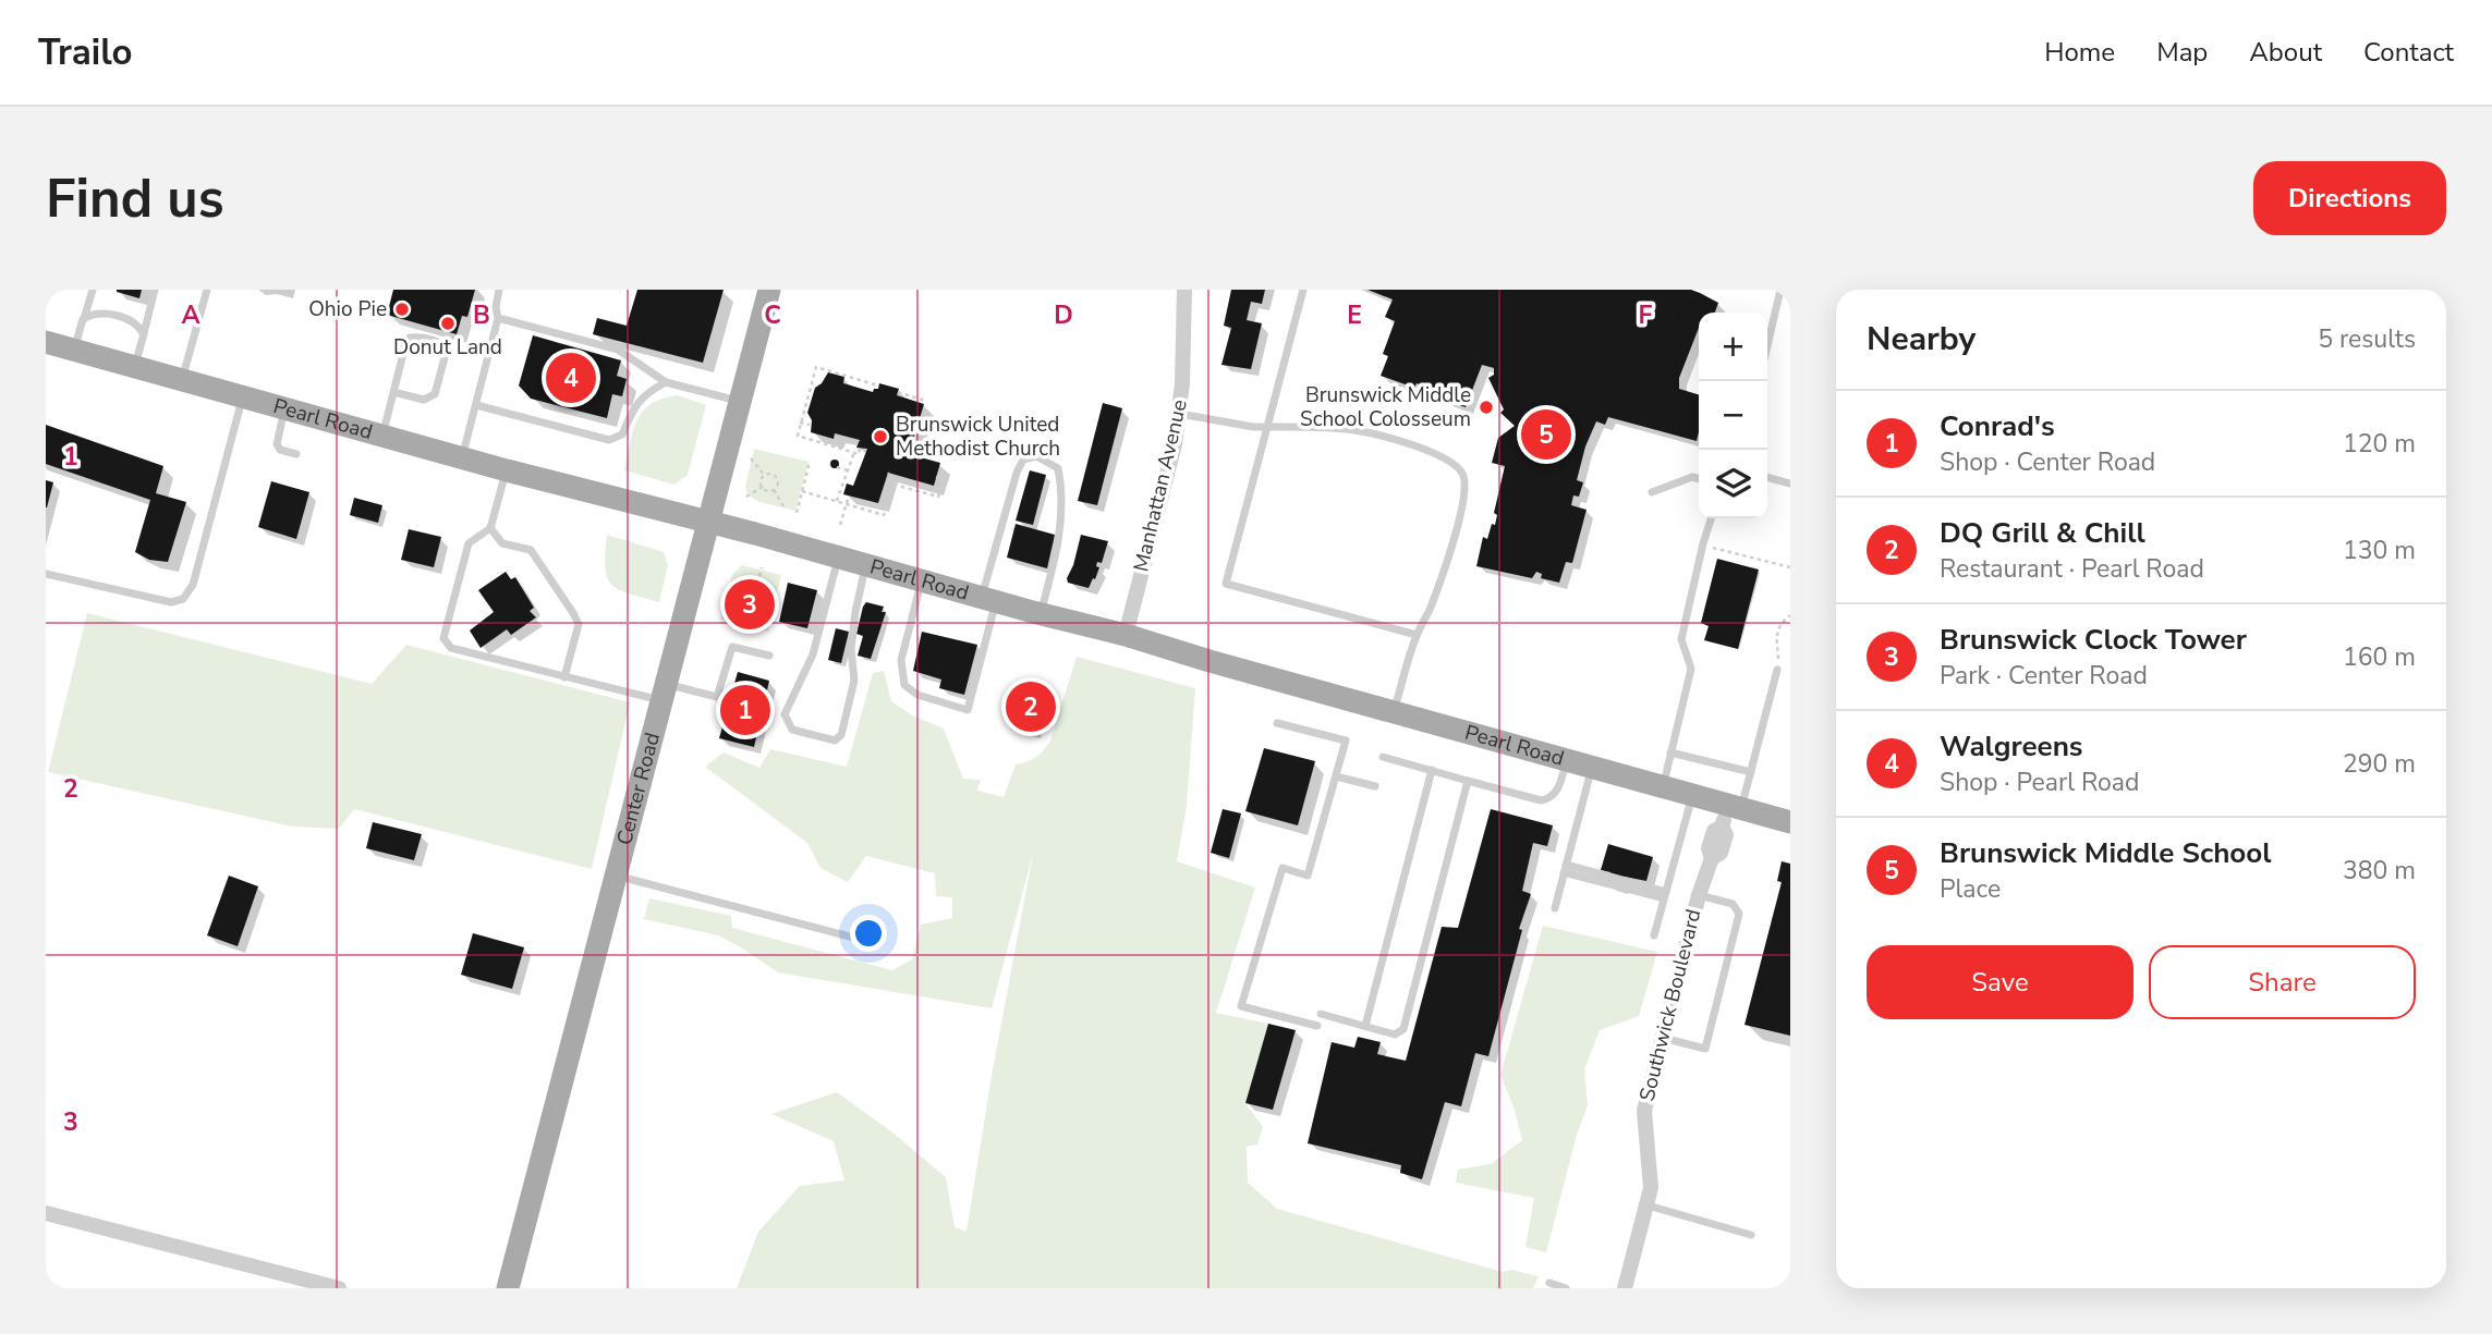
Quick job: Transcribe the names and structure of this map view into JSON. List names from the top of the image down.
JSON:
{
  "streets": {
    "main road": ["Pearl Road", "Center Road"],
    "street": ["Manhattan Avenue", "Southwick Boulevard"]
  },
  "crossings": [
    ["Pearl Road", "Manhattan Avenue"],
    ["Pearl Road", "Center Road"],
    ["Pearl Road", "Southwick Boulevard"]
  ],
  "places": [
    "Ohio Pie",
    "Donut Land",
    "Brunswick Middle School Colosseum",
    "Brunswick United Methodist Church"
  ],
  "page": {
    "header": "Trailo",
    "nav": [
      "Home",
      "Map",
      "About",
      "Contact"
    ],
    "buttons": [
      "Directions",
      ["Save", "Share"]
    ],
    "title": "Find us",
    "heading": ["Nearby", "5 results"],
    "map_buttons": ["+", "−"],
    "pins": [
      "4",
      "5",
      "3",
      "2",
      "1"
    ],
    "list": [
      {
        "mark": "1",
        "name": "Conrad's",
        "note": "Shop · Center Road",
        "value": "120 m"
      },
      {
        "mark": "2",
        "name": "DQ Grill & Chill",
        "note": "Restaurant · Pearl Road",
        "value": "130 m"
      },
      {
        "mark": "3",
        "name": "Brunswick Clock Tower",
        "note": "Park · Center Road",
        "value": "160 m"
      },
      {
        "mark": "4",
        "name": "Walgreens",
        "note": "Shop · Pearl Road",
        "value": "290 m"
      },
      {
        "mark": "5",
        "name": "Brunswick Middle School",
        "note": "Place",
        "value": "380 m"
      }
    ]
  },
  "grid": {
    "columns": [
      "A",
      "B",
      "C",
      "D",
      "E",
      "F"
    ],
    "rows": ["1", "2", "3"]
  }
}
